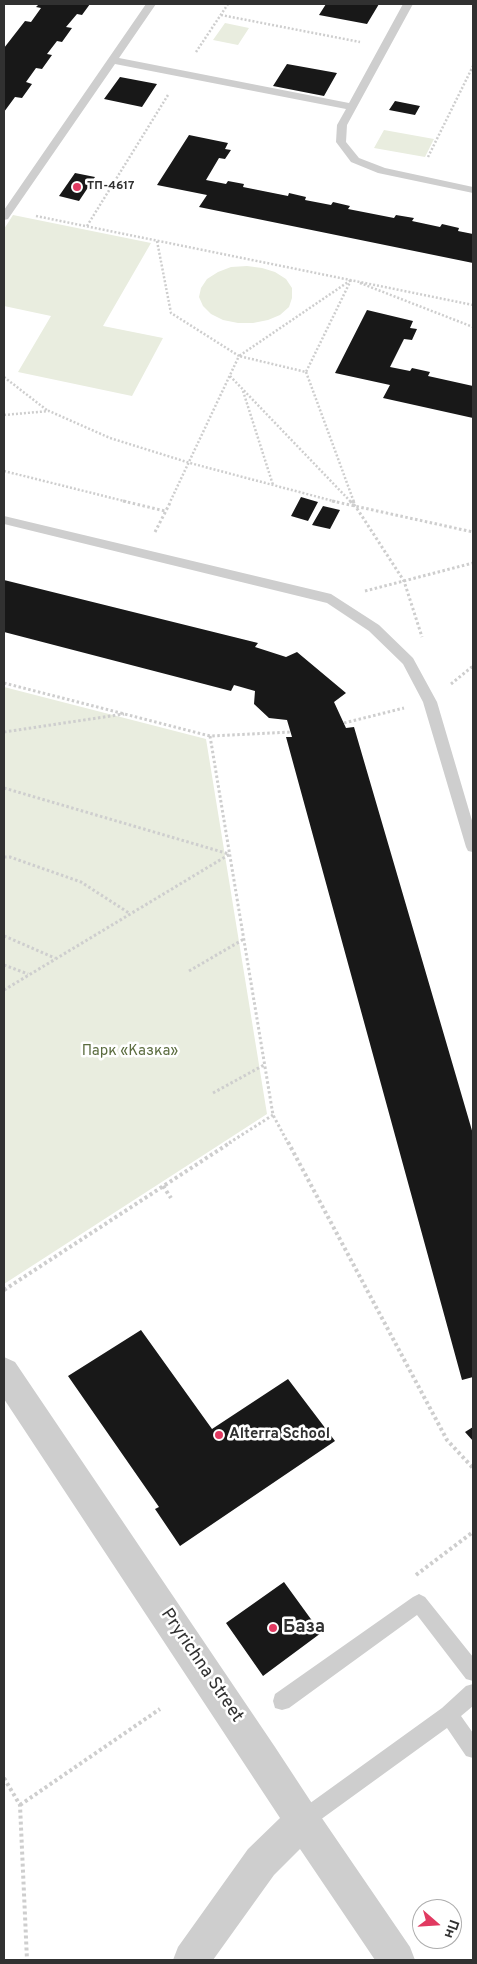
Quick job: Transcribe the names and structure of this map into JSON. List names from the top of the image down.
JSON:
{
  "streets": {
    "street": ["Pryrichna Street"]
  },
  "parks": ["Парк «Казка»"],
  "places": ["ТП-4617", "Alterra School", "База"],
  "north": "right"
}
